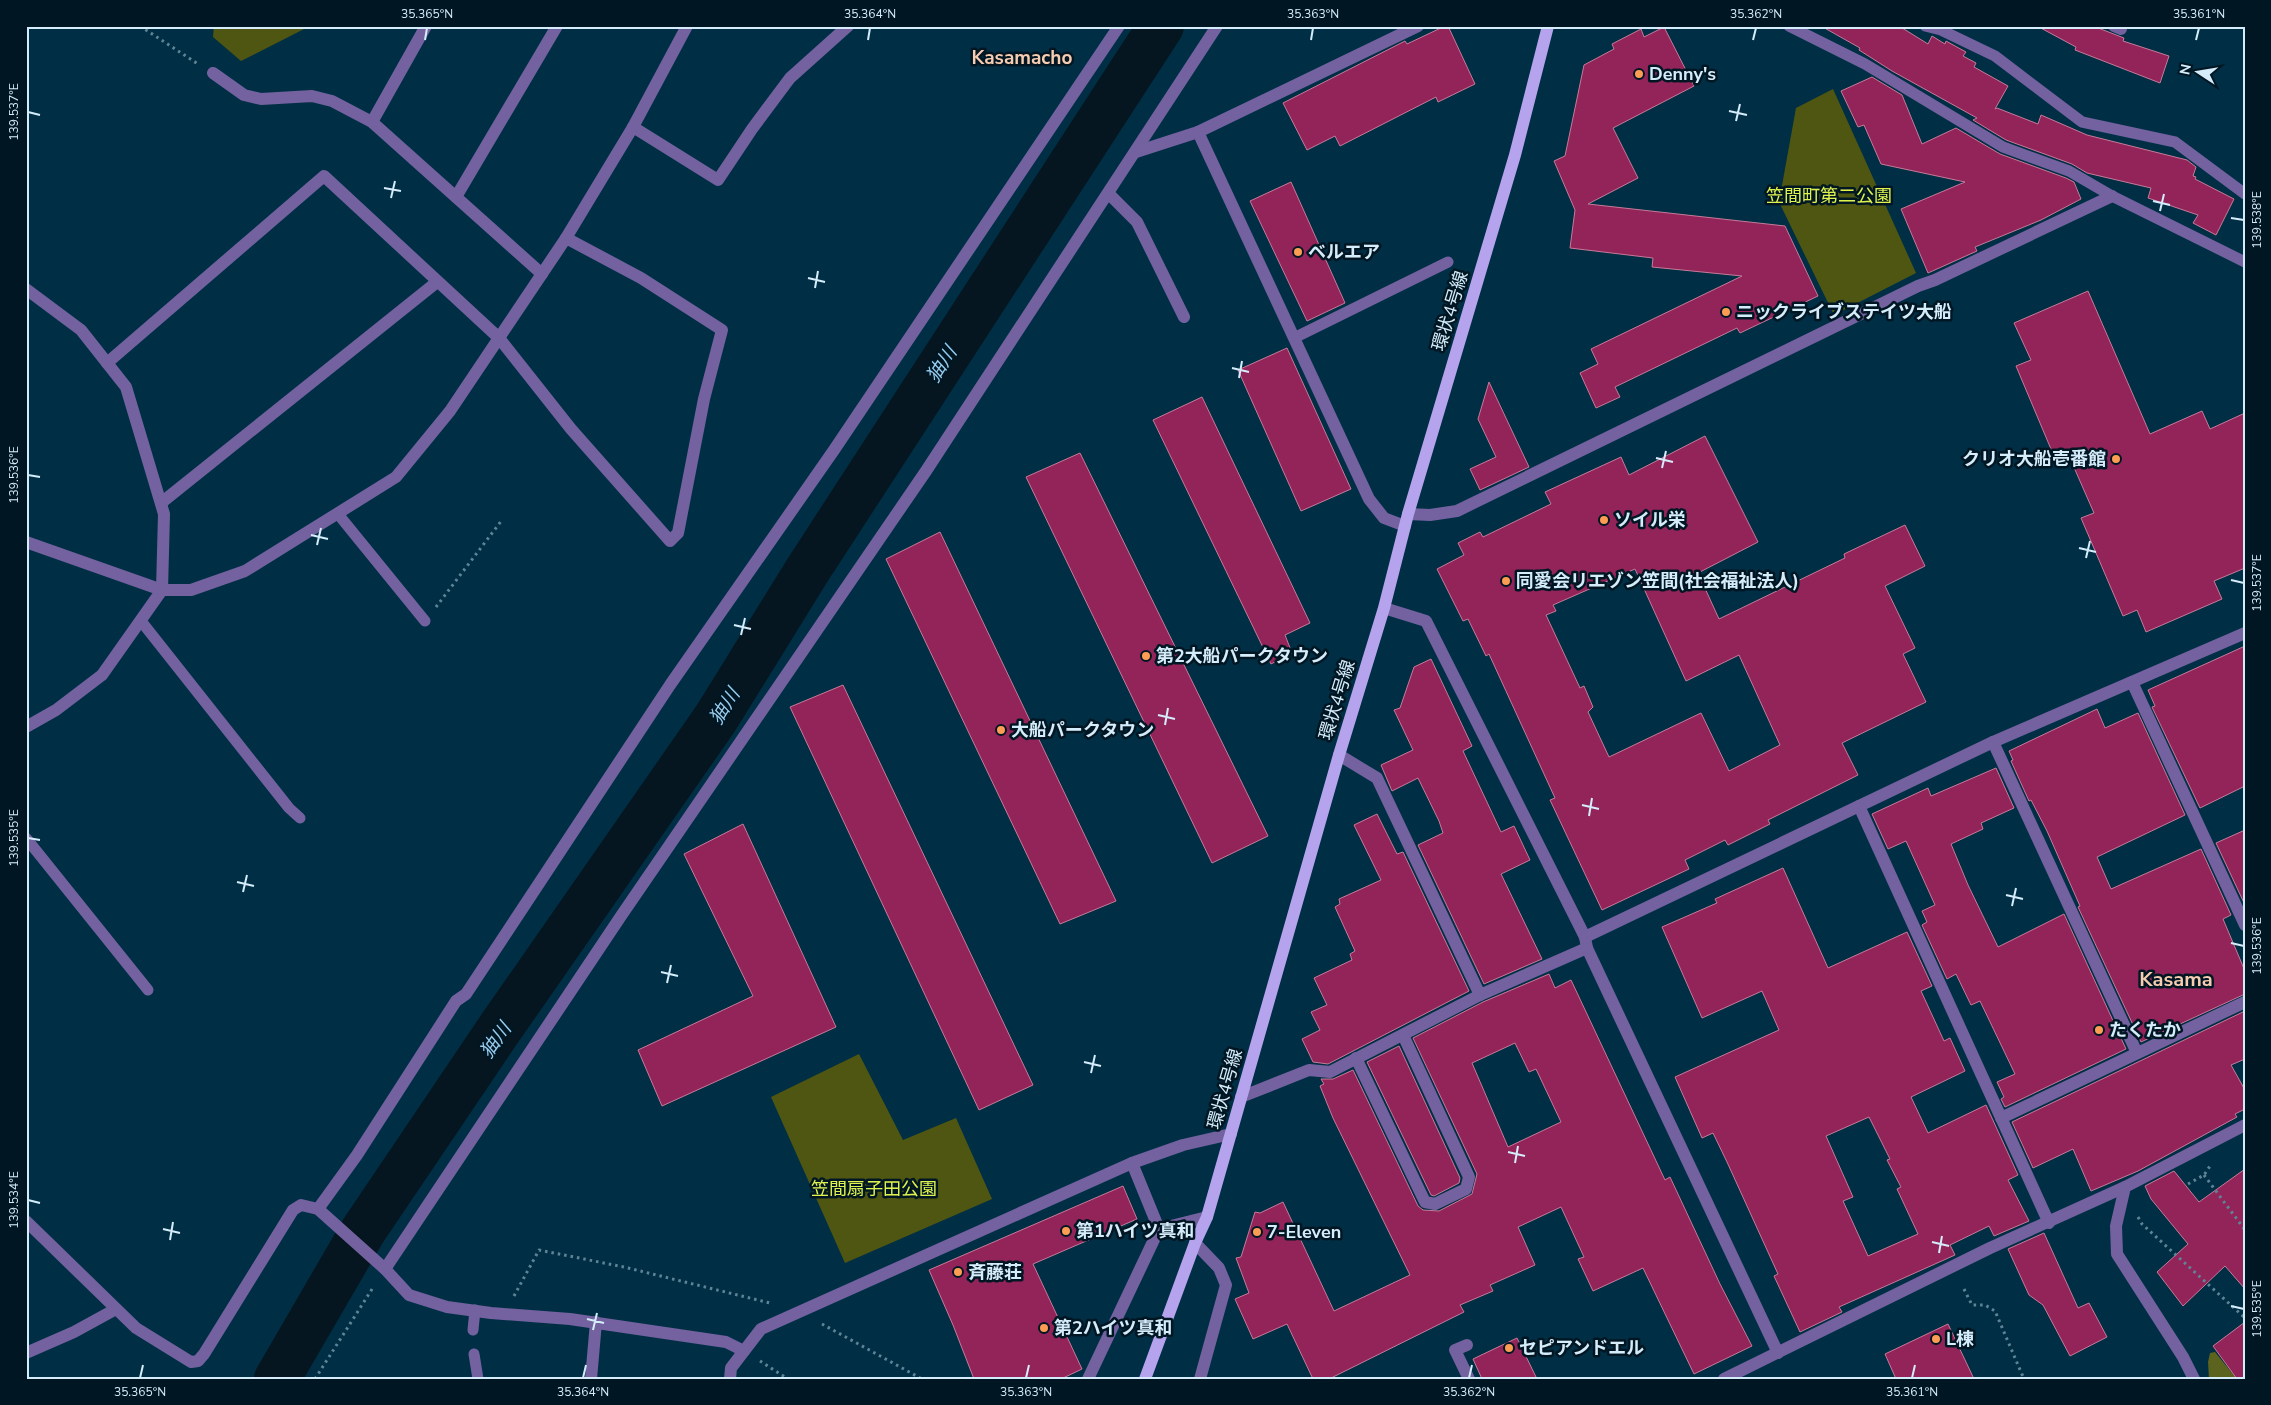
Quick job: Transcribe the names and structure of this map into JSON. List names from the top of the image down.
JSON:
{
  "streets": {
    "main road": ["環状4号線"]
  },
  "districts": ["Kasamacho", "Kasama"],
  "water": ["㹨川"],
  "parks": ["笠間町第二公園", "笠間扇子田公園"],
  "places": [
    "Denny's",
    "ベルエア",
    "ニックライブステイツ大船",
    "クリオ大船壱番館",
    "ソイル栄",
    "同愛会リエゾン笠間(社会福祉法人)",
    "第2大船パークタウン",
    "大船パークタウン",
    "たくたか",
    "第1ハイツ真和",
    "7-Eleven",
    "斉藤荘",
    "第2ハイツ真和",
    "L棟",
    "セピアンドエル"
  ],
  "north": "left",
  "coordinates": [
    "35.365°N",
    "35.364°N",
    "35.363°N",
    "35.362°N",
    "35.361°N",
    "139.537°E",
    "139.538°E",
    "139.536°E",
    "139.535°E",
    "139.534°E"
  ]
}
